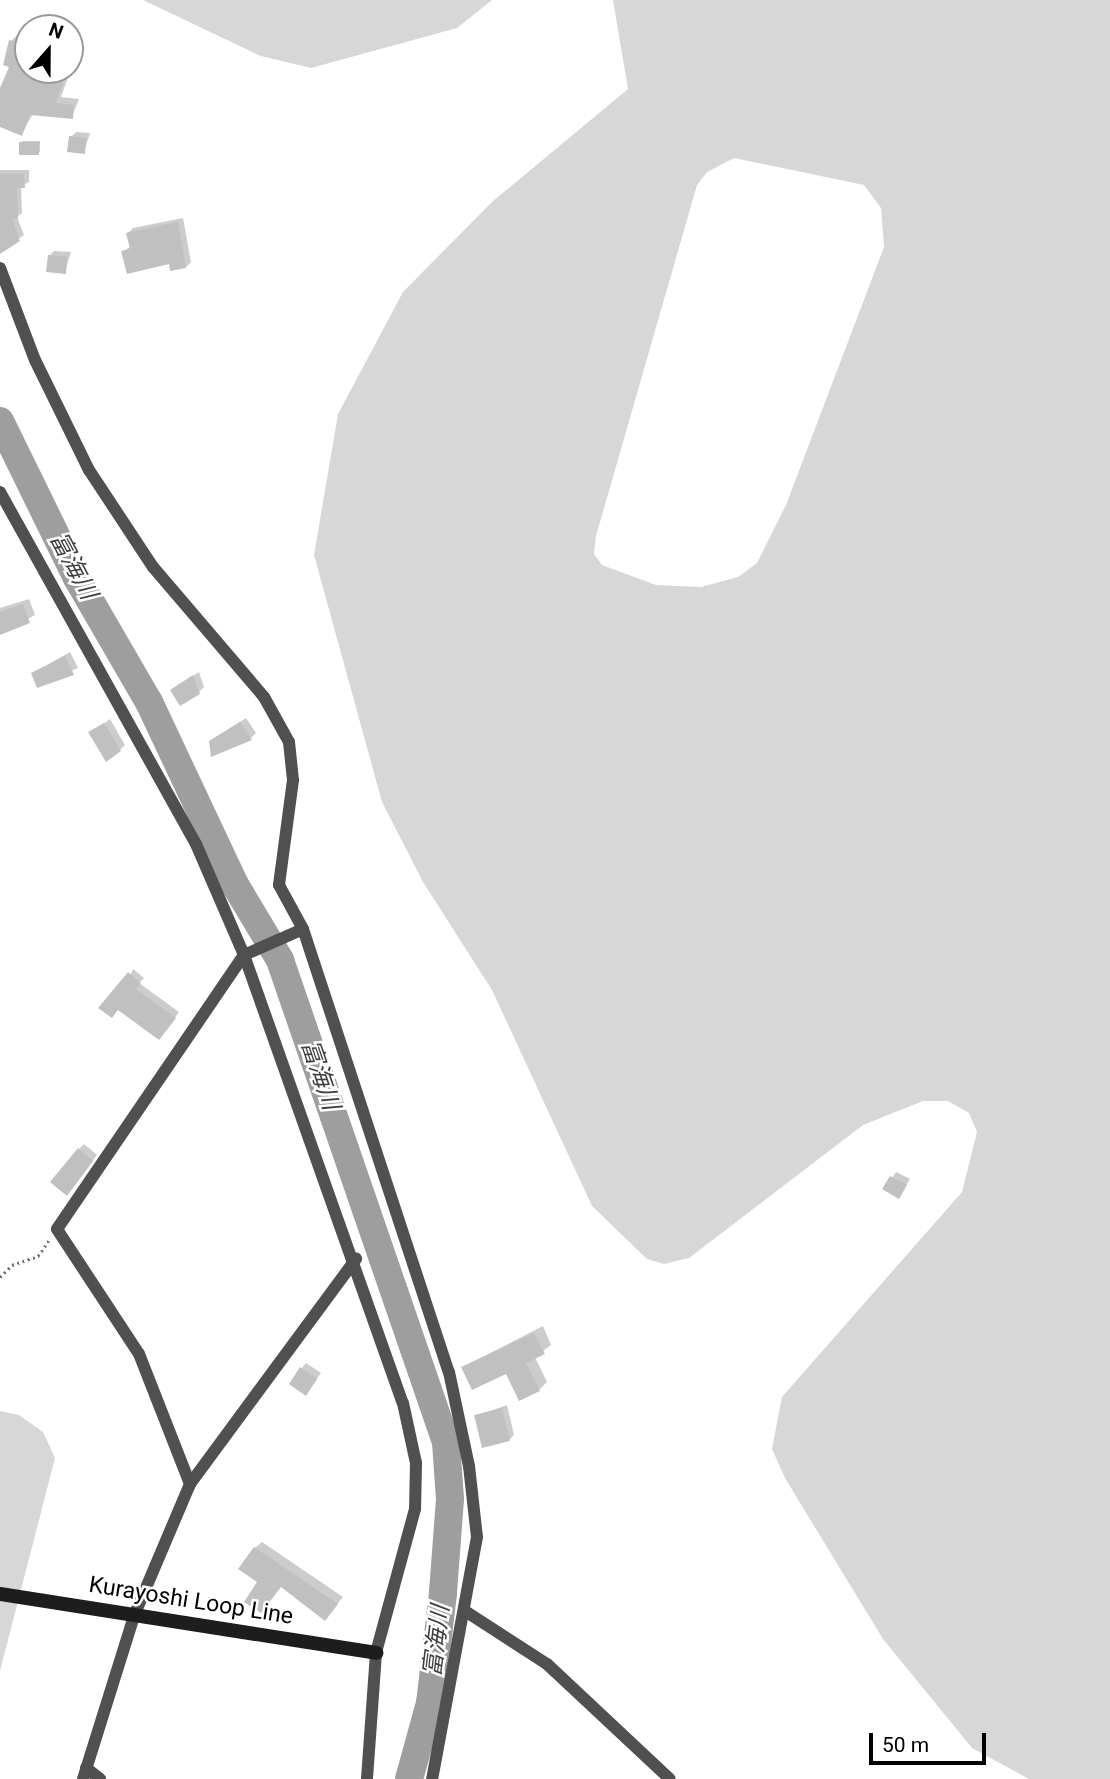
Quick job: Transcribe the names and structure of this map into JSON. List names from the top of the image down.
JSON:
{
  "streets": {
    "main road": ["Kurayoshi Loop Line"]
  },
  "water": ["富海川"],
  "scale_bar": "50 m",
  "north": "top"
}
